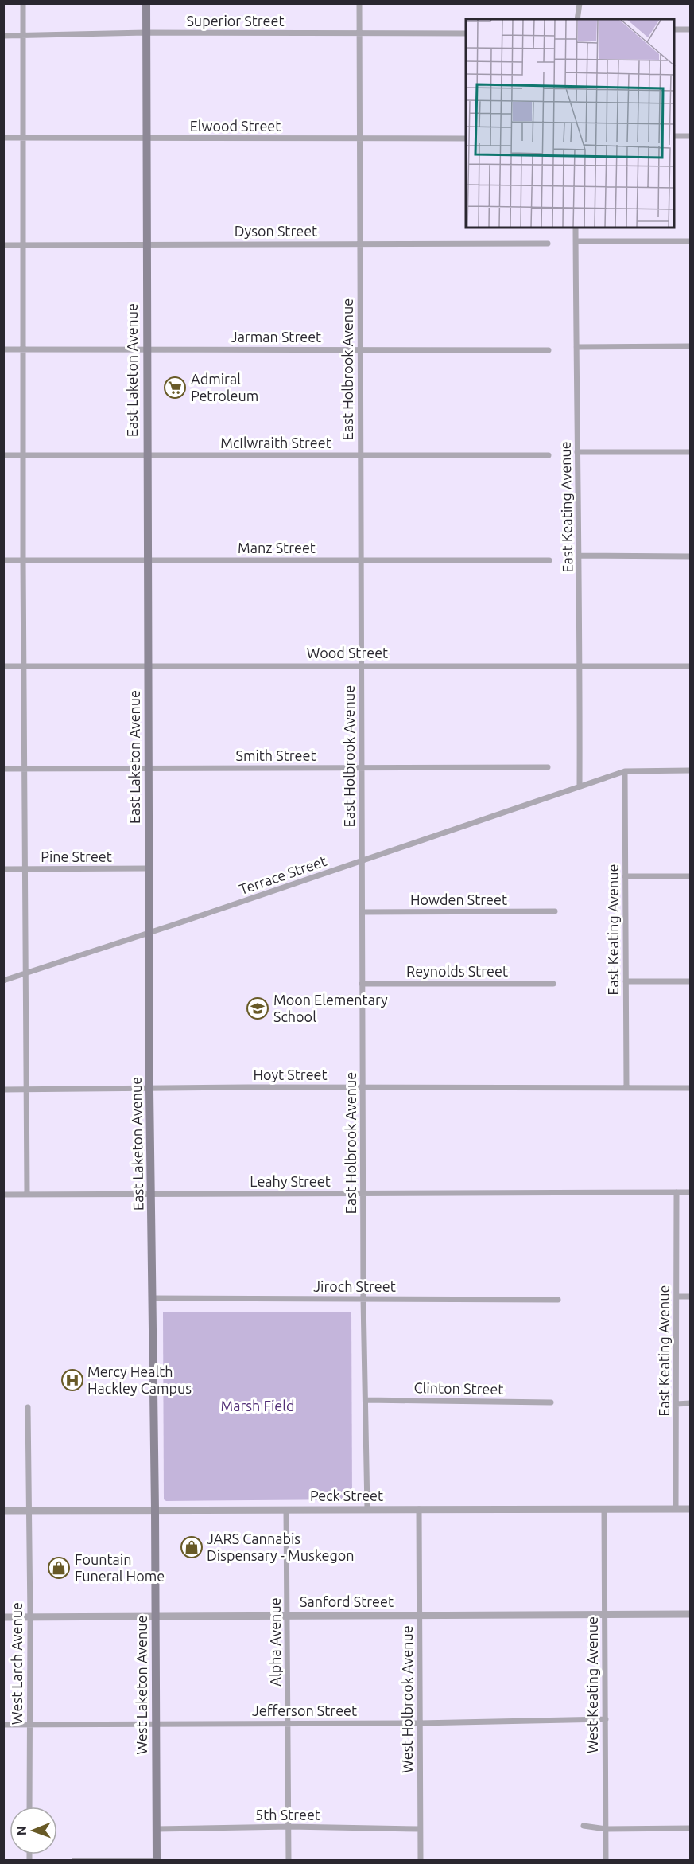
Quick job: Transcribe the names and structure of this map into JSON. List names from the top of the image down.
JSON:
{
  "streets": {
    "main road": ["East Laketon Avenue", "West Laketon Avenue"],
    "street": [
      "Superior Street",
      "Elwood Street",
      "Dyson Street",
      "Jarman Street",
      "East Holbrook Avenue",
      "McIlwraith Street",
      "East Keating Avenue",
      "Manz Street",
      "Wood Street",
      "Smith Street",
      "Pine Street",
      "Terrace Street",
      "Howden Street",
      "Reynolds Street",
      "Hoyt Street",
      "Leahy Street",
      "Jiroch Street",
      "Clinton Street",
      "Peck Street",
      "Sanford Street",
      "Alpha Avenue",
      "West Larch Avenue",
      "West Keating Avenue",
      "West Holbrook Avenue",
      "Jefferson Street",
      "5th Street"
    ]
  },
  "crossings": [
    ["Superior Street", "East Holbrook Avenue"],
    ["Superior Street", "East Laketon Avenue"],
    ["Elwood Street", "East Holbrook Avenue"],
    ["Elwood Street", "East Laketon Avenue"],
    ["Dyson Street", "East Holbrook Avenue"],
    ["Dyson Street", "East Laketon Avenue"],
    ["Jarman Street", "East Holbrook Avenue"],
    ["Jarman Street", "East Laketon Avenue"],
    ["East Holbrook Avenue", "McIlwraith Street"],
    ["East Holbrook Avenue", "Manz Street"],
    ["East Holbrook Avenue", "Wood Street"],
    ["East Holbrook Avenue", "Smith Street"],
    ["East Holbrook Avenue", "Terrace Street"],
    ["East Holbrook Avenue", "Howden Street"],
    ["East Holbrook Avenue", "Reynolds Street"],
    ["East Holbrook Avenue", "Hoyt Street"],
    ["East Holbrook Avenue", "Leahy Street"],
    ["East Holbrook Avenue", "Jiroch Street"],
    ["East Holbrook Avenue", "Clinton Street"],
    ["East Holbrook Avenue", "Peck Street"],
    ["East Laketon Avenue", "McIlwraith Street"],
    ["East Laketon Avenue", "Manz Street"],
    ["East Laketon Avenue", "Wood Street"],
    ["East Laketon Avenue", "Smith Street"],
    ["East Laketon Avenue", "Pine Street"],
    ["East Laketon Avenue", "Terrace Street"],
    ["East Laketon Avenue", "Hoyt Street"],
    ["East Laketon Avenue", "Leahy Street"],
    ["East Laketon Avenue", "Jiroch Street"],
    ["East Laketon Avenue", "Peck Street"],
    ["East Laketon Avenue", "West Laketon Avenue"],
    ["East Keating Avenue", "Wood Street"],
    ["East Keating Avenue", "Terrace Street"],
    ["East Keating Avenue", "Hoyt Street"],
    ["East Keating Avenue", "Leahy Street"],
    ["East Keating Avenue", "Peck Street"],
    ["Peck Street", "Alpha Avenue"],
    ["Peck Street", "West Larch Avenue"],
    ["Peck Street", "West Laketon Avenue"],
    ["Peck Street", "West Keating Avenue"],
    ["Peck Street", "West Holbrook Avenue"],
    ["Sanford Street", "Alpha Avenue"],
    ["Sanford Street", "West Larch Avenue"],
    ["Sanford Street", "West Laketon Avenue"],
    ["Sanford Street", "West Keating Avenue"],
    ["Sanford Street", "West Holbrook Avenue"],
    ["Alpha Avenue", "Jefferson Street"],
    ["Alpha Avenue", "5th Street"],
    ["West Larch Avenue", "Jefferson Street"],
    ["West Laketon Avenue", "Jefferson Street"],
    ["West Laketon Avenue", "5th Street"],
    ["West Keating Avenue", "Jefferson Street"],
    ["West Holbrook Avenue", "Jefferson Street"],
    ["West Holbrook Avenue", "5th Street"]
  ],
  "parks": ["Marsh Field"],
  "places": {
    "supermarket": ["Admiral Petroleum"],
    "school or university": ["Moon Elementary School"],
    "hospital": ["Mercy Health Hackley Campus"],
    "shop": ["JARS Cannabis Dispensary - Muskegon", "Fountain Funeral Home"]
  },
  "north": "left"
}
